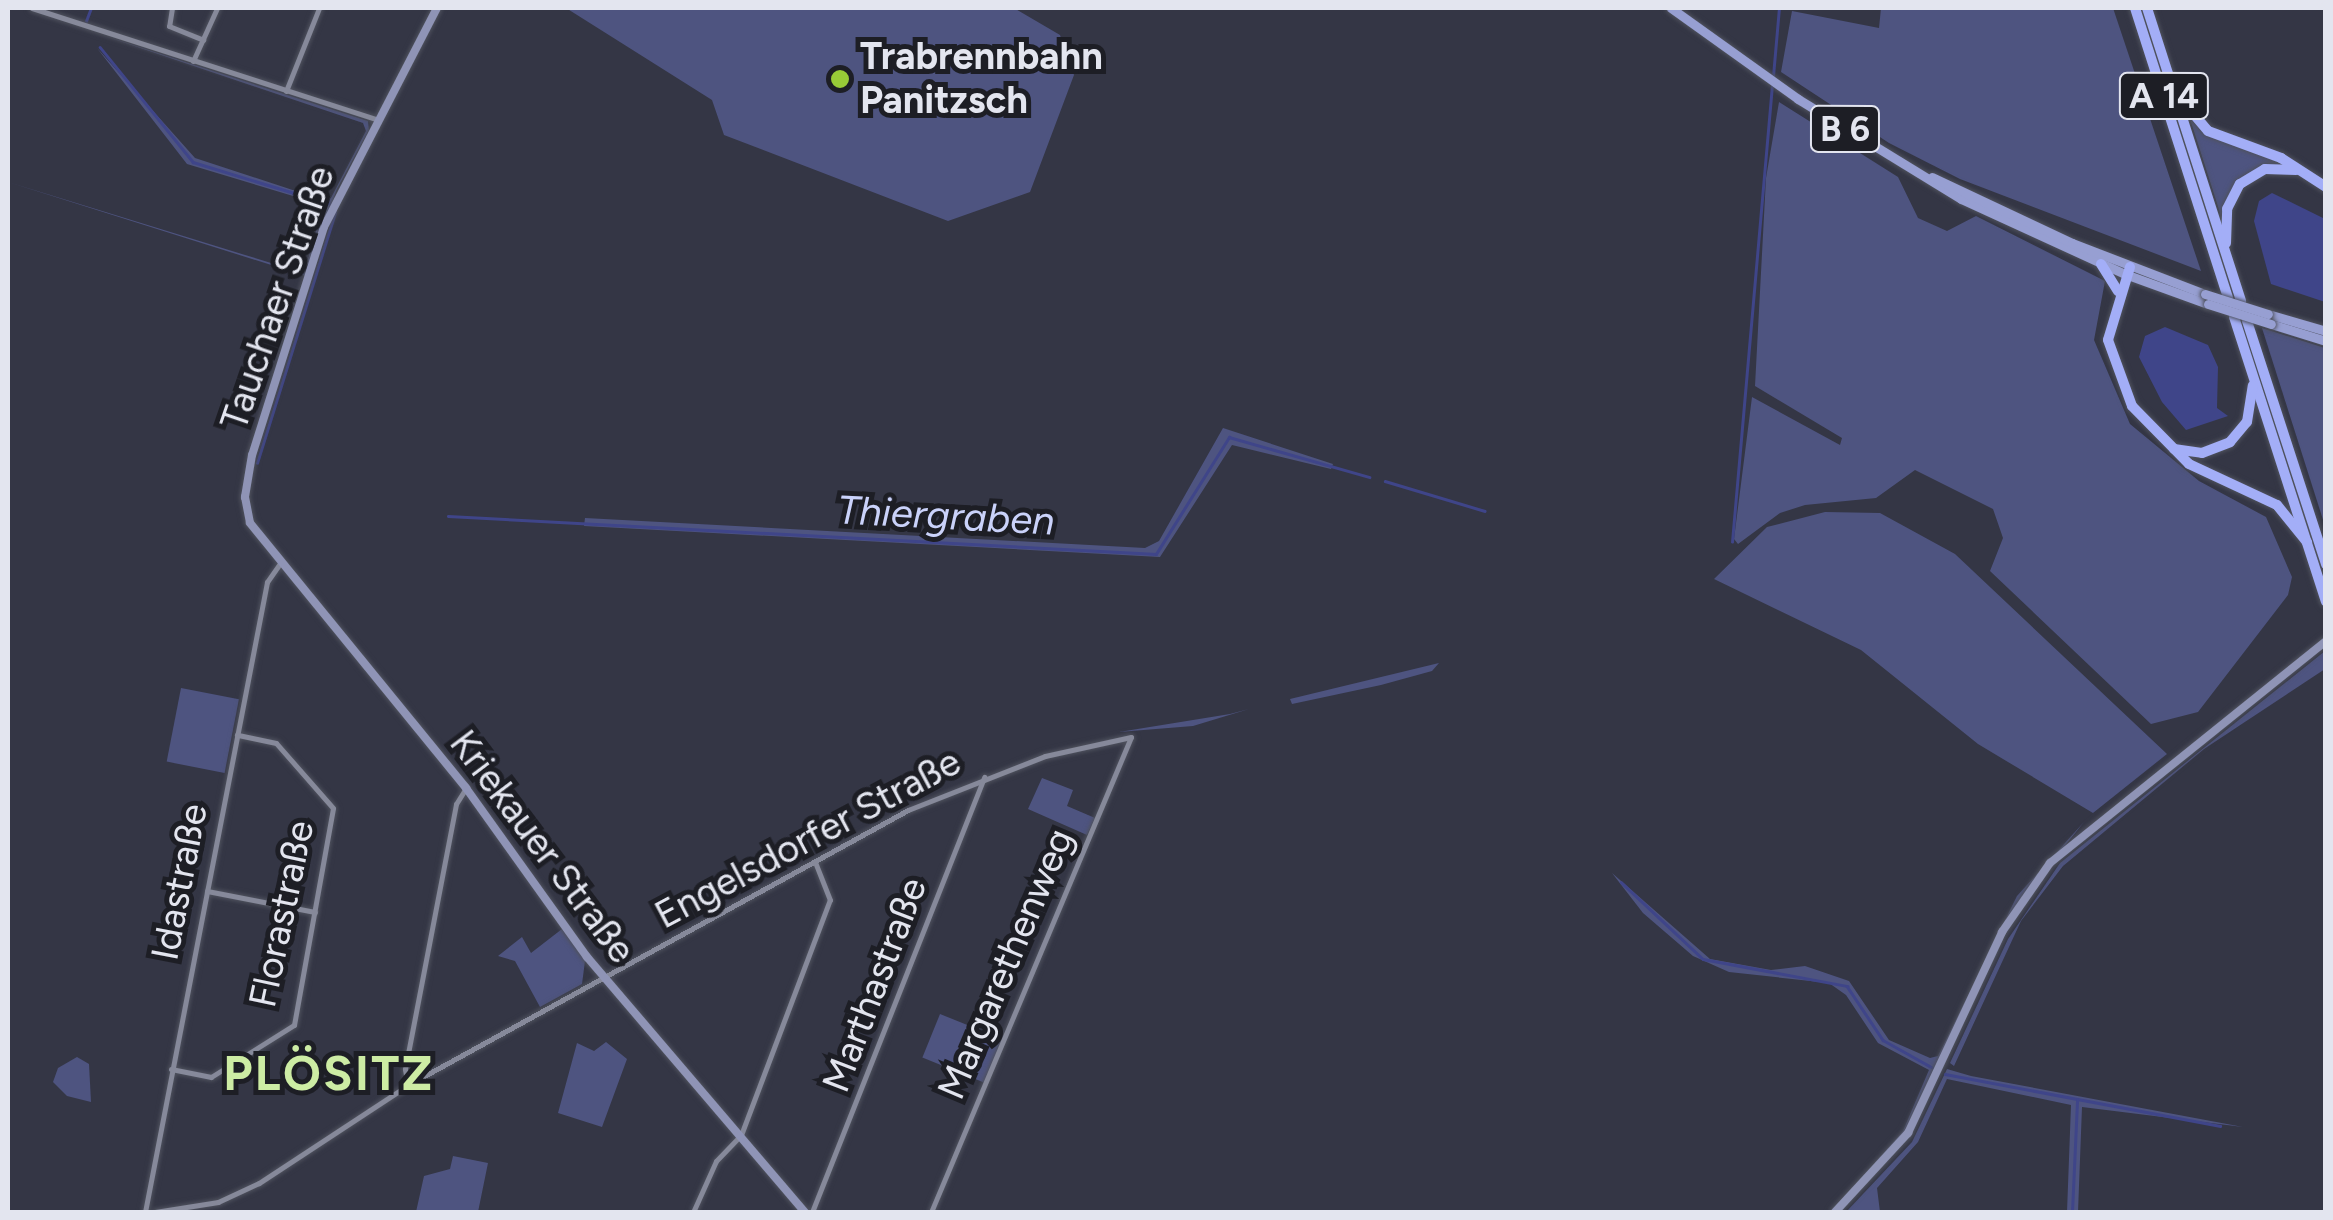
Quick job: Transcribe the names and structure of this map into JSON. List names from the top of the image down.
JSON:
{
  "streets": {
    "highway": ["A 14"],
    "main road": ["B 6"],
    "street": [
      "Tauchaer Straße",
      "Engelsdorfer Straße",
      "Kriekauer Straße",
      "Idastraße",
      "Florastraße",
      "Margarethenweg",
      "Marthastraße"
    ]
  },
  "crossings": [
    ["Tauchaer Straße", "Kriekauer Straße"],
    ["Engelsdorfer Straße", "Kriekauer Straße"],
    ["Engelsdorfer Straße", "Margarethenweg"],
    ["Engelsdorfer Straße", "Marthastraße"],
    ["Kriekauer Straße", "Idastraße"],
    ["Kriekauer Straße", "Marthastraße"],
    ["Idastraße", "Florastraße"]
  ],
  "districts": ["PLÖSITZ"],
  "water": ["Thiergraben"],
  "places": ["Trabrennbahn Panitzsch"]
}
